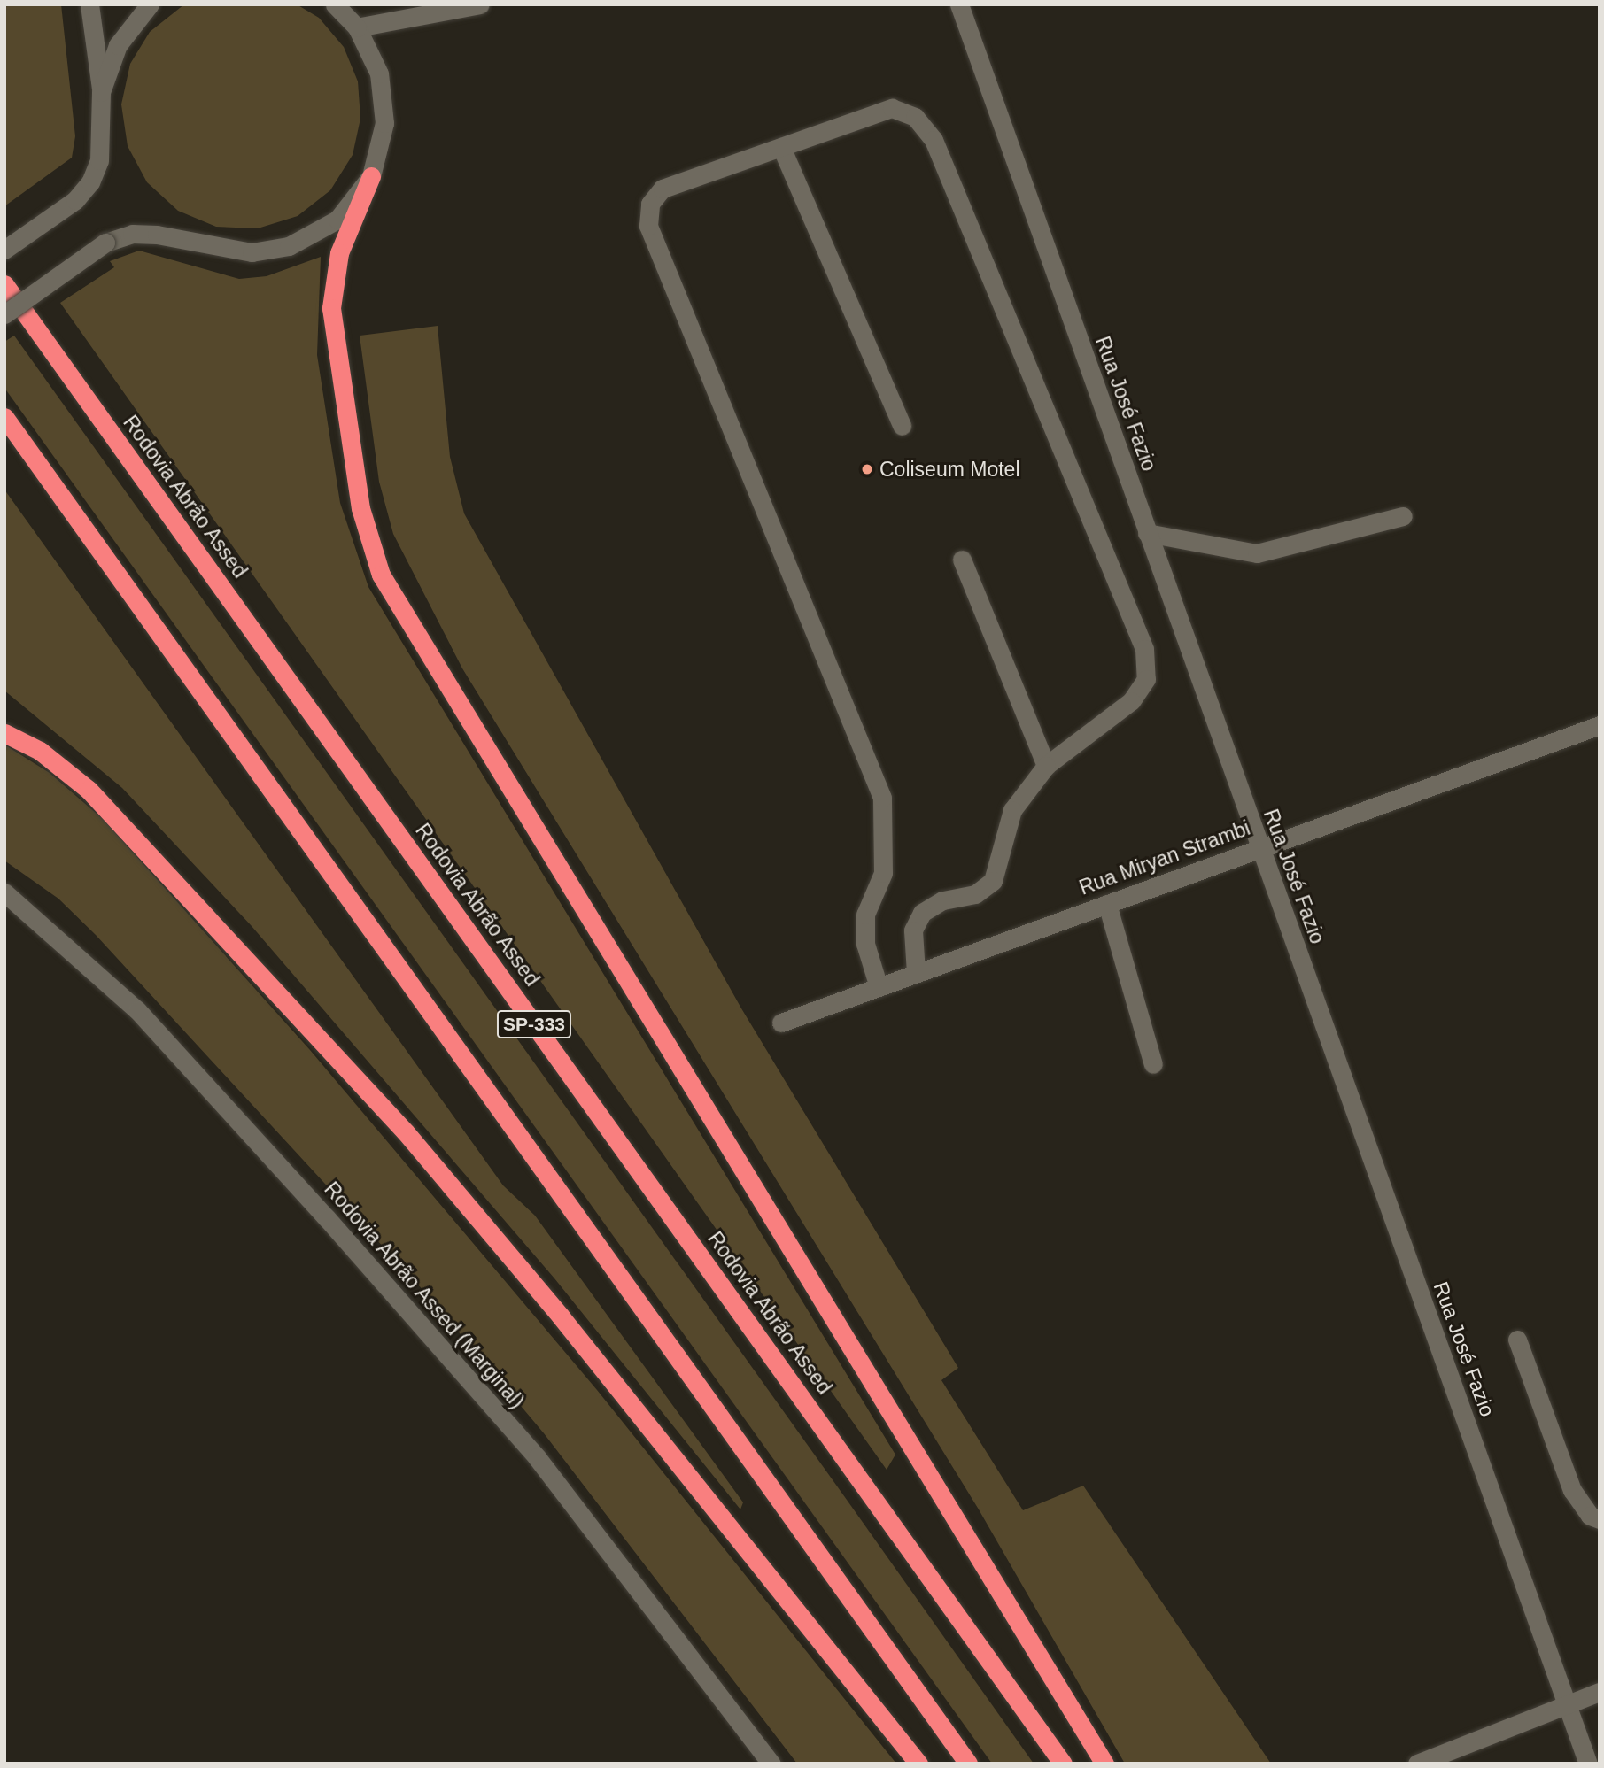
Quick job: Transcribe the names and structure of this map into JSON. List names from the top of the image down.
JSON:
{
  "streets": {
    "highway": ["Rodovia Abrão Assed", "SP-333"],
    "street": ["Rua José Fazio", "Rua Miryan Strambi", "Rodovia Abrão Assed (Marginal)"]
  },
  "crossings": [
    ["Rua José Fazio", "Rua Miryan Strambi"]
  ],
  "places": ["Coliseum Motel"]
}
